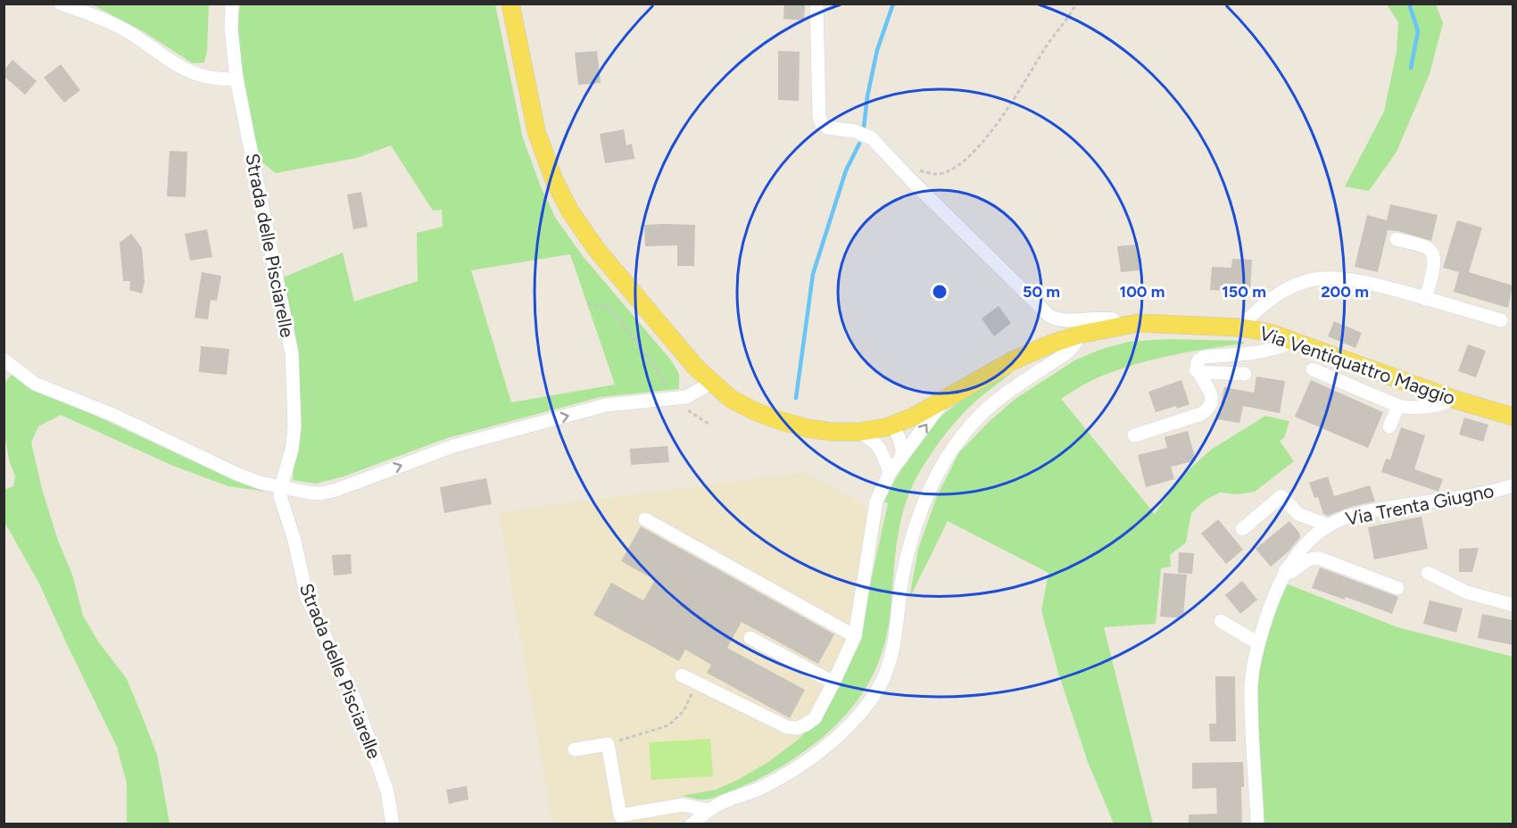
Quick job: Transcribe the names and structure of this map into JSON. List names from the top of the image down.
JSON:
{
  "streets": {
    "main road": ["Via Ventiquattro Maggio"],
    "street": ["Strada delle Pisciarelle", "Via Trenta Giugno"]
  },
  "rings": [
    "50 m",
    "100 m",
    "150 m",
    "200 m"
  ]
}
